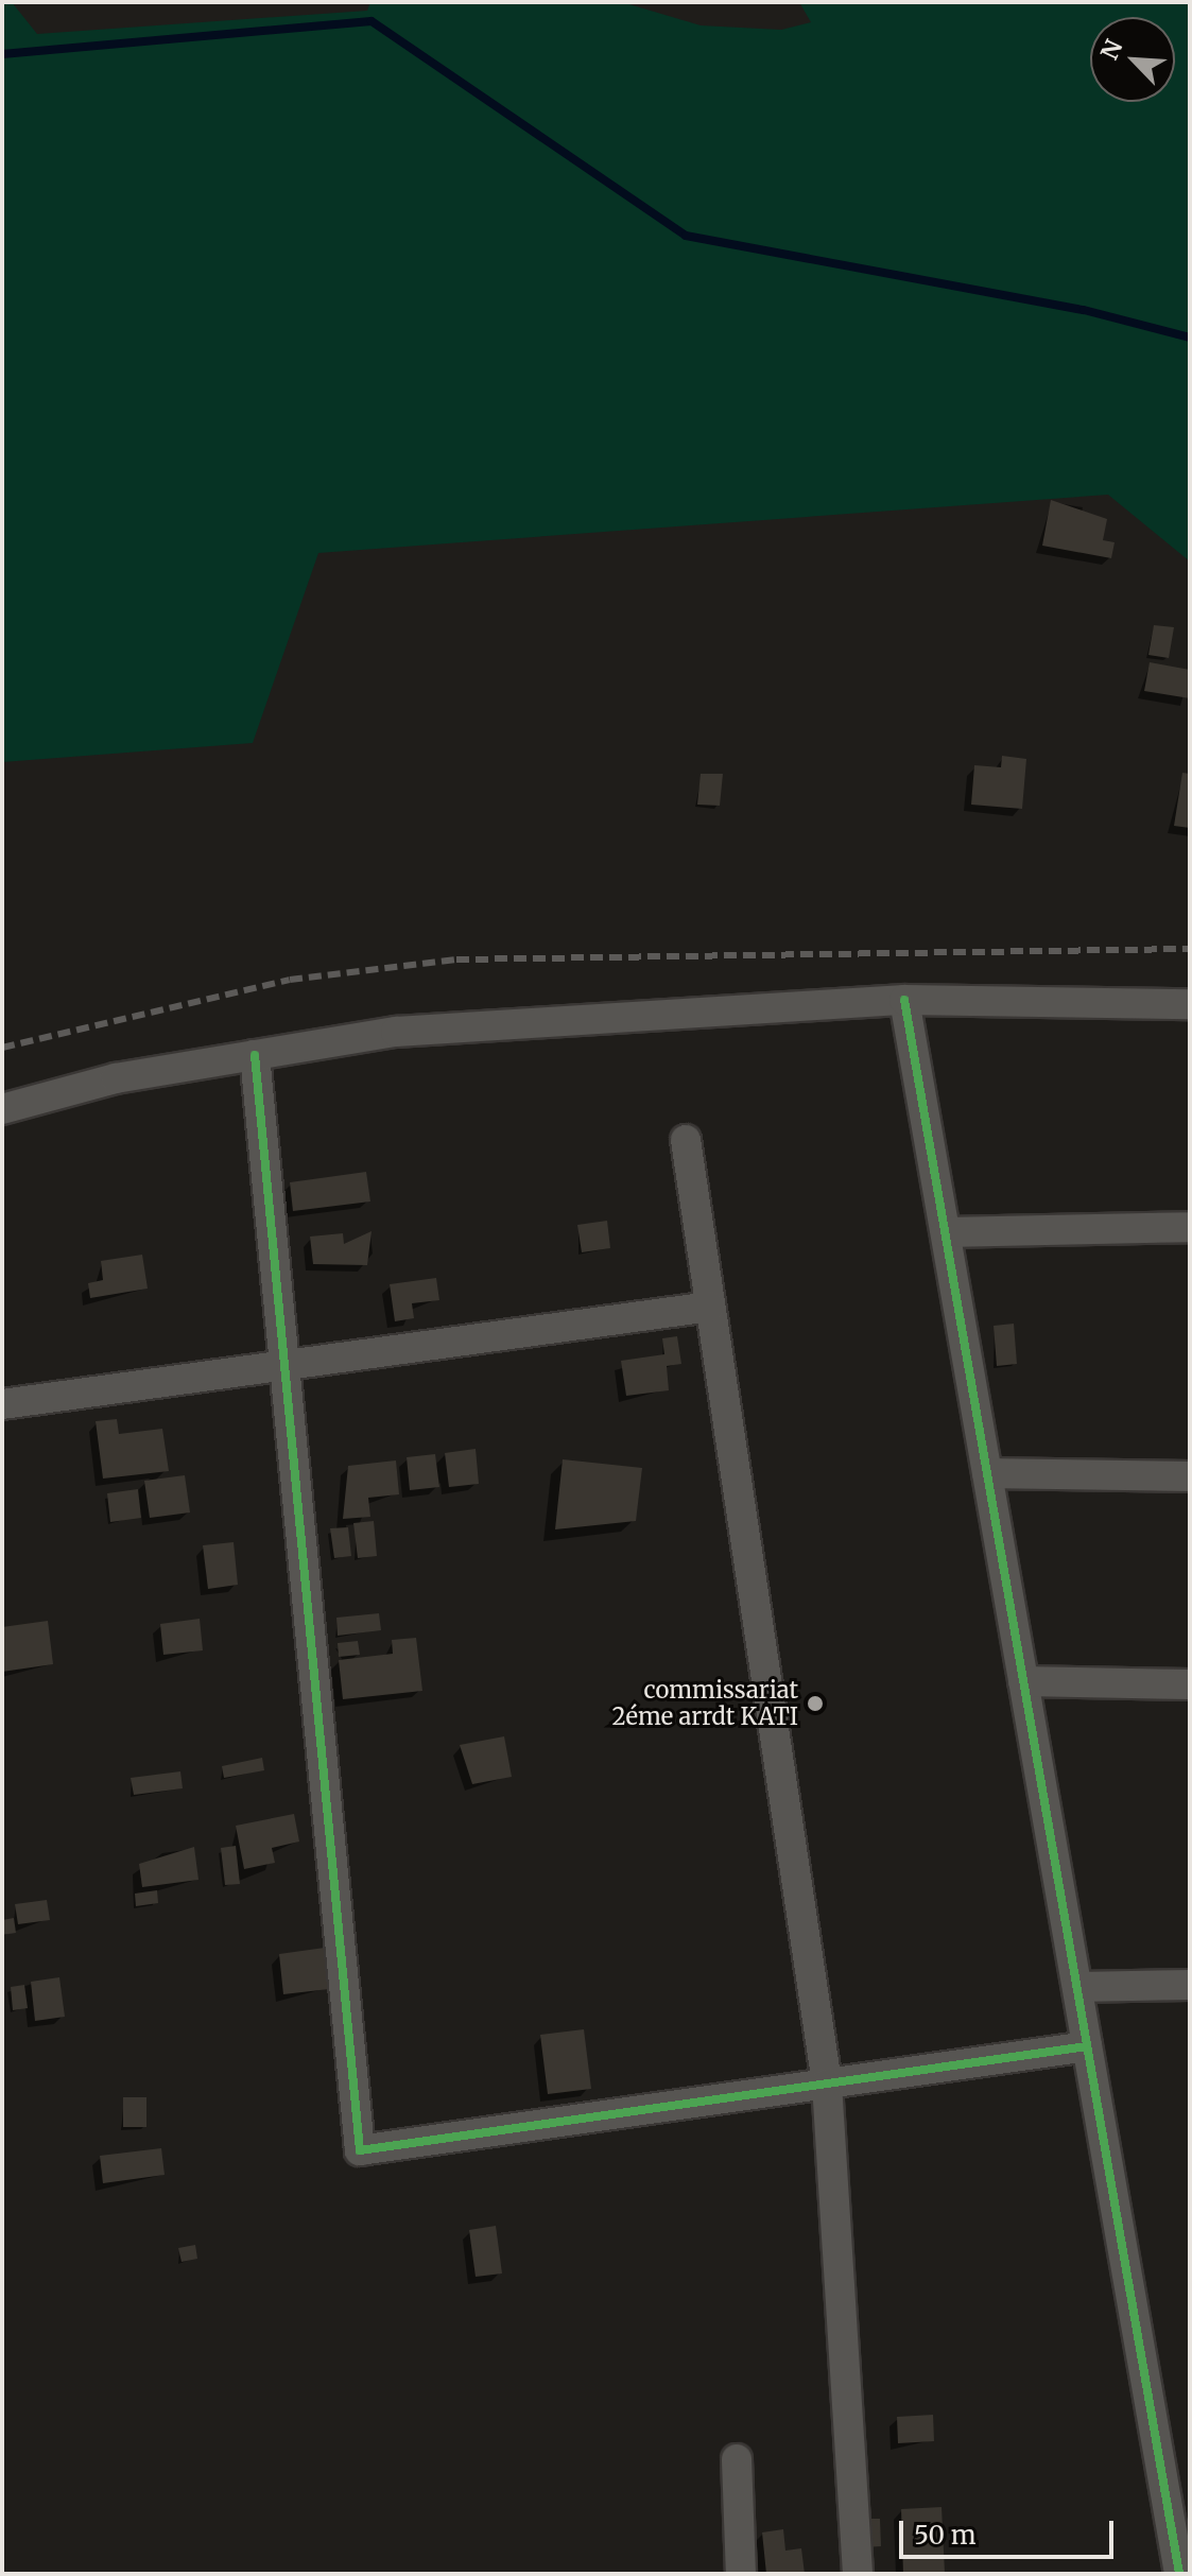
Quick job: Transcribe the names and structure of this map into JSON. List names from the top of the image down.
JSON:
{
  "places": ["commissariat 2éme arrdt KATI"],
  "scale_bar": "50 m",
  "north": "top left"
}
